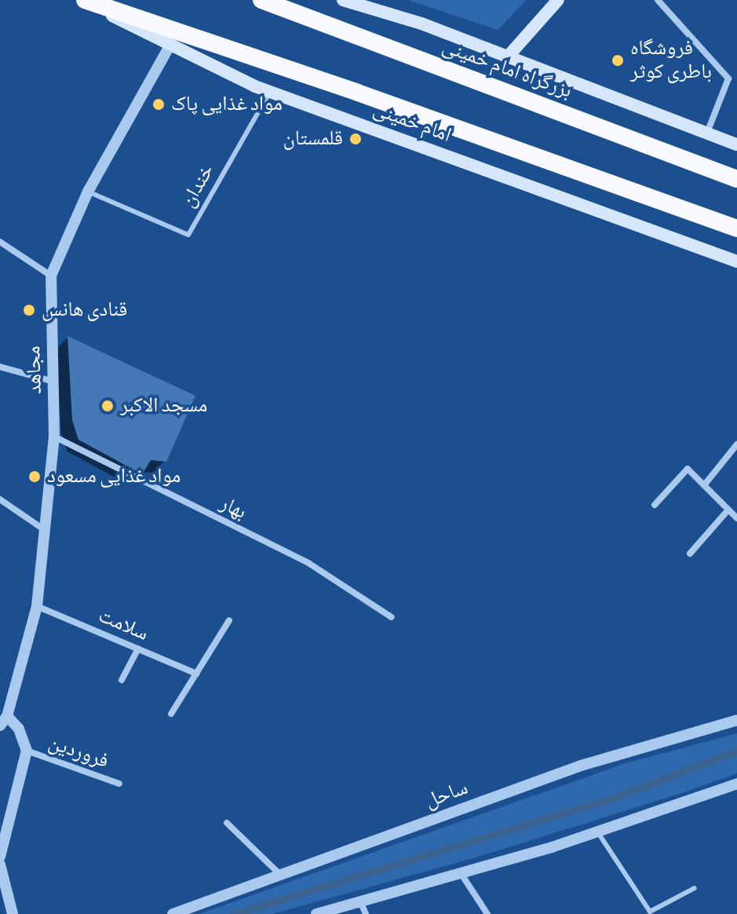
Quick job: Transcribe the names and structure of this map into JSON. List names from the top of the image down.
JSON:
{
  "streets": {
    "highway": ["بزرگراه امام خمینی"],
    "main road": ["امام خمینی"],
    "street": [
      "مجاهد",
      "بهار",
      "سلامت",
      "فروردین",
      "ساحل"
    ],
    "lane": ["خندان"]
  },
  "crossings": [
    ["امام خمینی", "خندان"],
    ["امام خمینی", "مجاهد"],
    ["خندان", "مجاهد"],
    ["مجاهد", "بهار"],
    ["مجاهد", "سلامت"],
    ["مجاهد", "فروردین"]
  ],
  "places": [
    "فروشگاه باطری کوثر",
    "مواد غذایی پاک",
    "قلمستان",
    "قنادی هانس",
    "مسجد الاکبر",
    "مواد غذایی مسعود"
  ]
}
